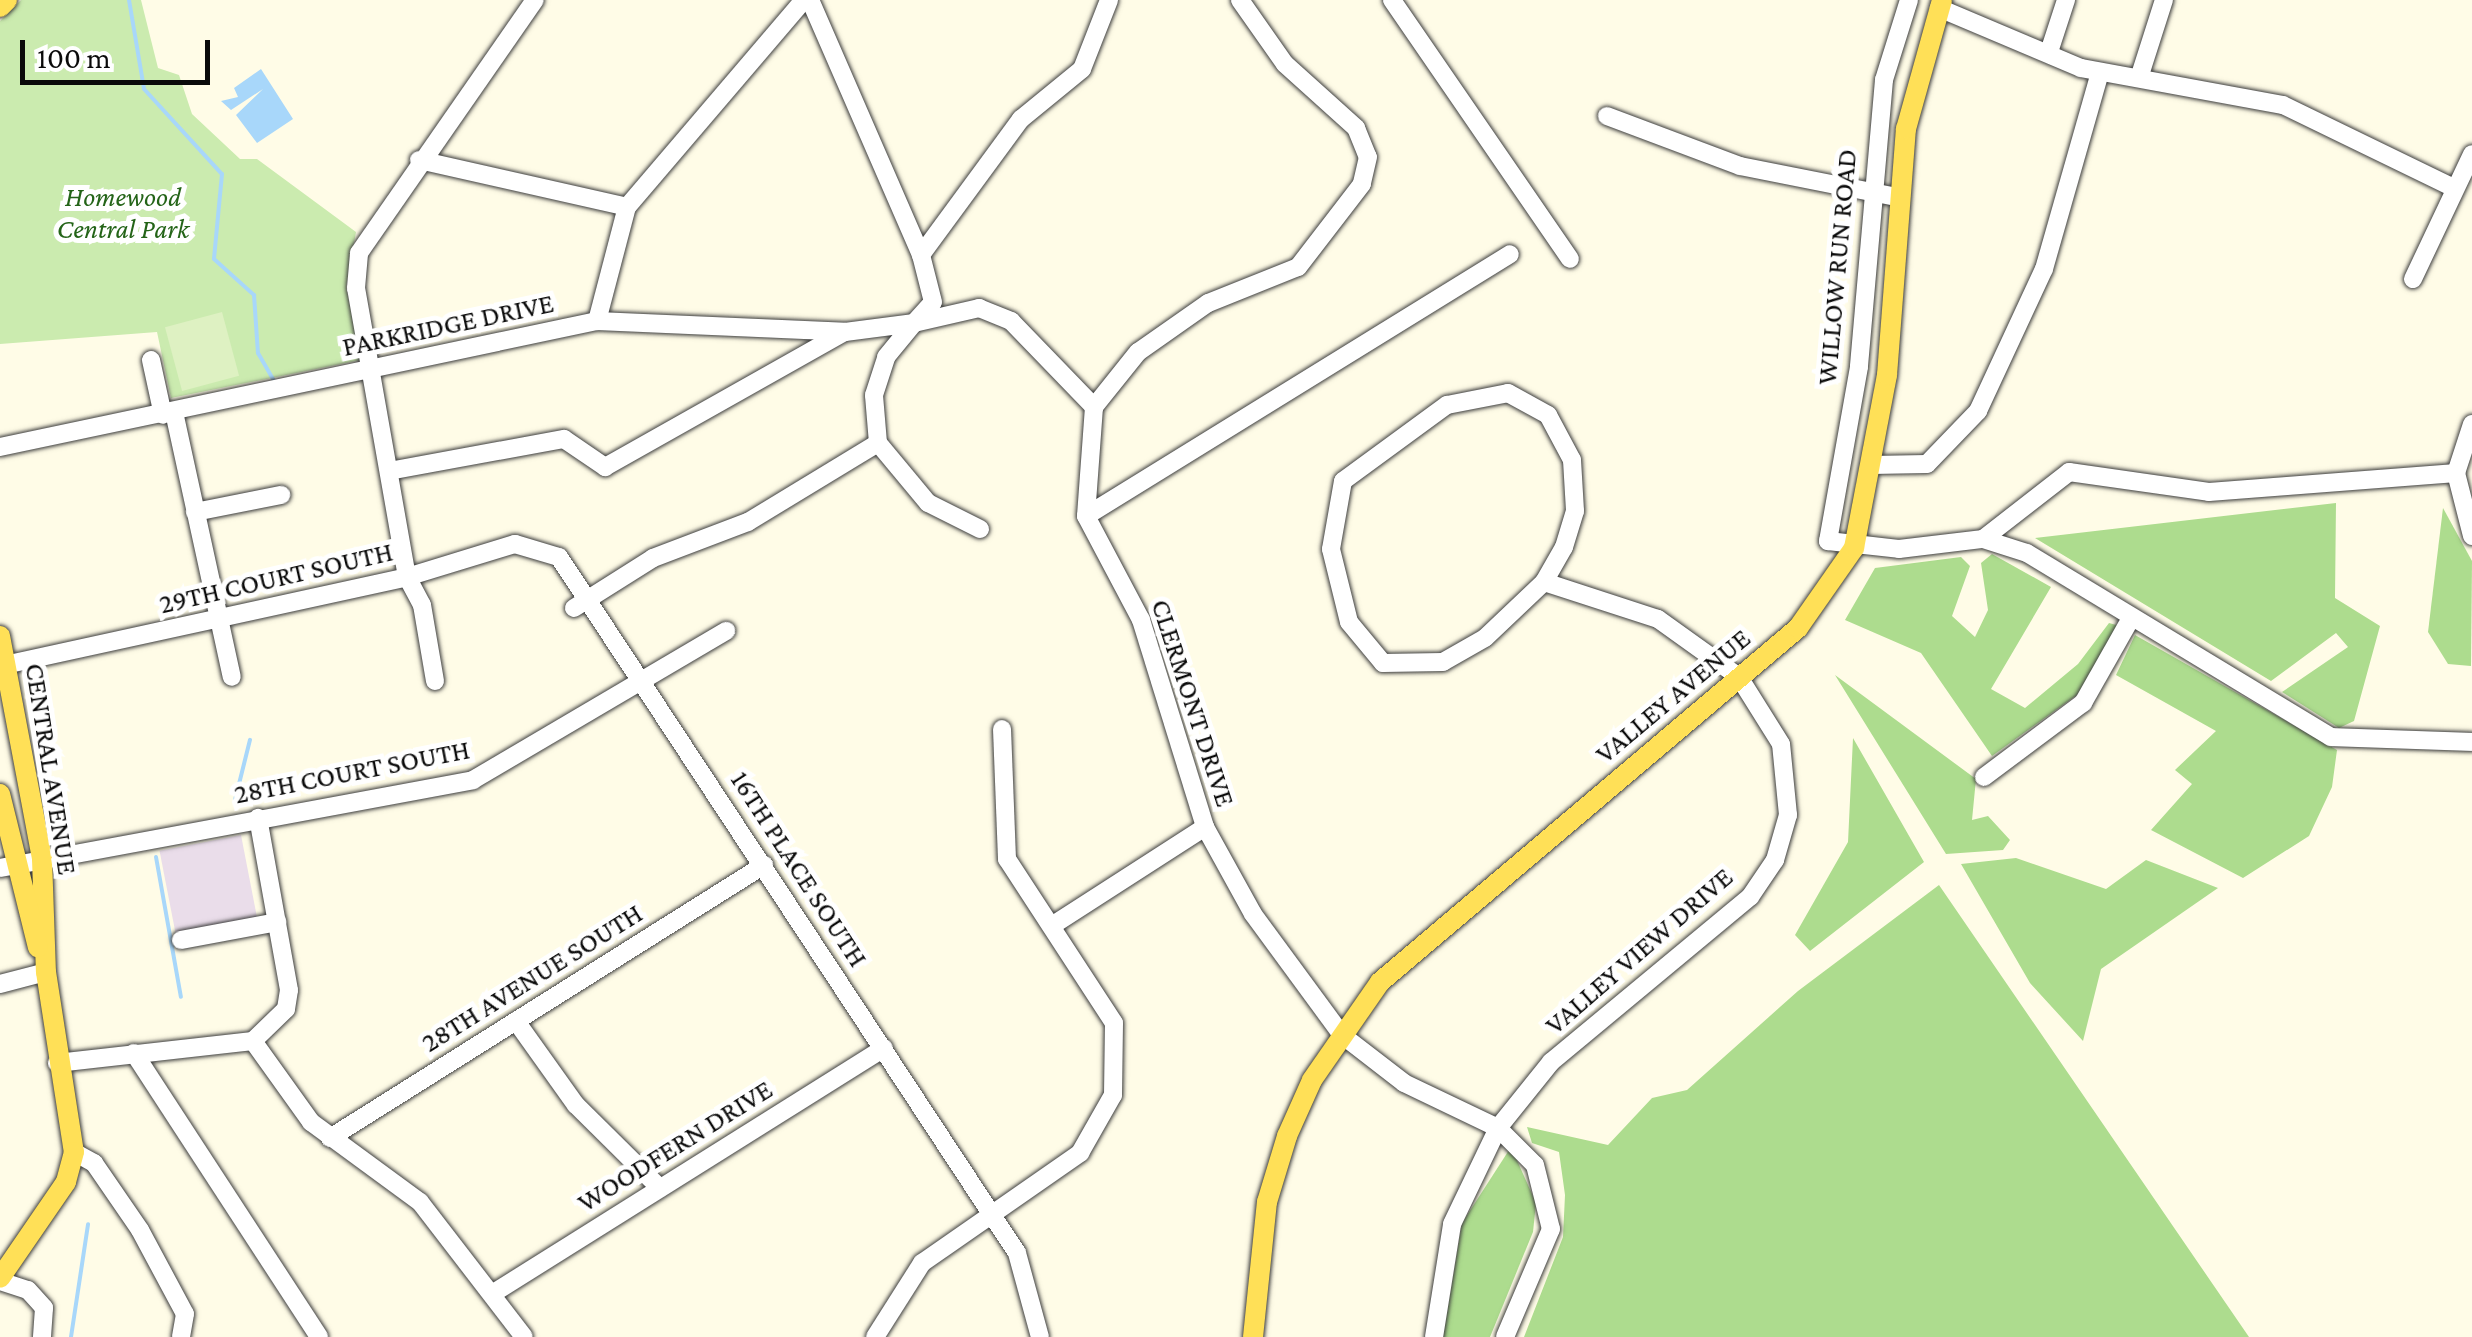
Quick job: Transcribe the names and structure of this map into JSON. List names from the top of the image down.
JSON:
{
  "streets": {
    "main road": ["VALLEY AVENUE", "CENTRAL AVENUE"],
    "street": [
      "WILLOW RUN ROAD",
      "PARKRIDGE DRIVE",
      "29TH COURT SOUTH",
      "CLERMONT DRIVE",
      "28TH COURT SOUTH",
      "16TH PLACE SOUTH",
      "VALLEY VIEW DRIVE",
      "28TH AVENUE SOUTH",
      "WOODFERN DRIVE"
    ]
  },
  "crossings": [
    ["WILLOW RUN ROAD", "VALLEY AVENUE"],
    ["29TH COURT SOUTH", "CENTRAL AVENUE"],
    ["29TH COURT SOUTH", "16TH PLACE SOUTH"],
    ["VALLEY AVENUE", "CLERMONT DRIVE"],
    ["VALLEY AVENUE", "VALLEY VIEW DRIVE"],
    ["CLERMONT DRIVE", "VALLEY VIEW DRIVE"],
    ["CENTRAL AVENUE", "28TH COURT SOUTH"],
    ["28TH COURT SOUTH", "16TH PLACE SOUTH"],
    ["16TH PLACE SOUTH", "28TH AVENUE SOUTH"],
    ["16TH PLACE SOUTH", "WOODFERN DRIVE"]
  ],
  "parks": ["Homewood Central Park"],
  "scale_bar": "100 m"
}
